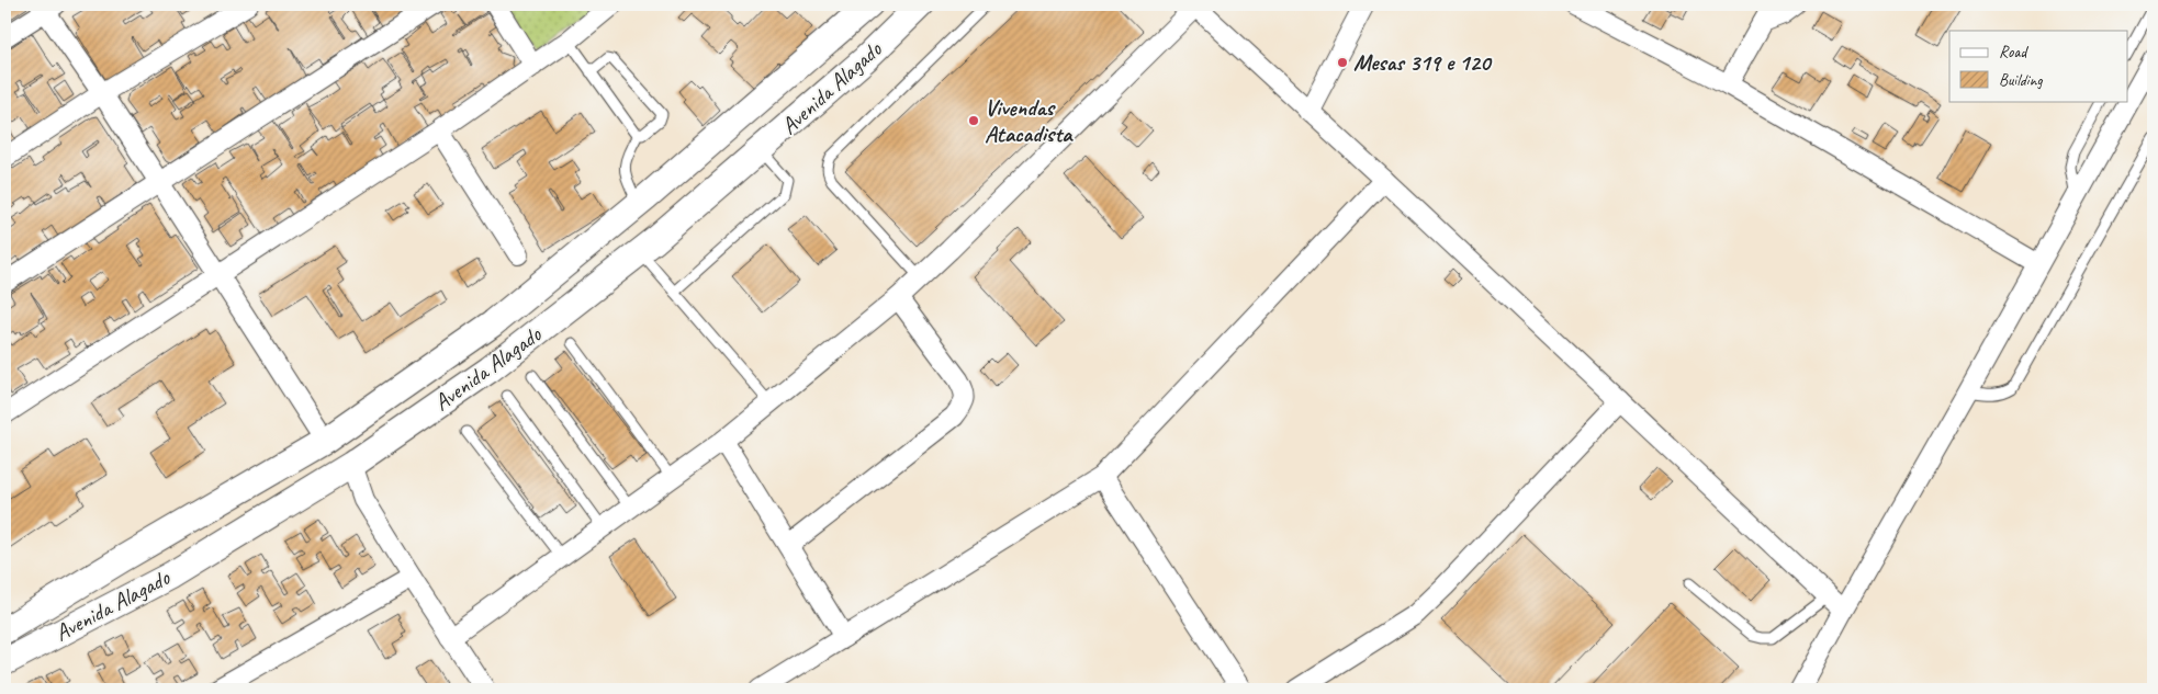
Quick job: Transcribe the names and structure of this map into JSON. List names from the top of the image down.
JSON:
{
  "streets": {
    "main road": ["Avenida Alagado"]
  },
  "places": ["Mesas 319 e 120", "Vivendas Atacadista"],
  "legend": ["Road", "Building"]
}
